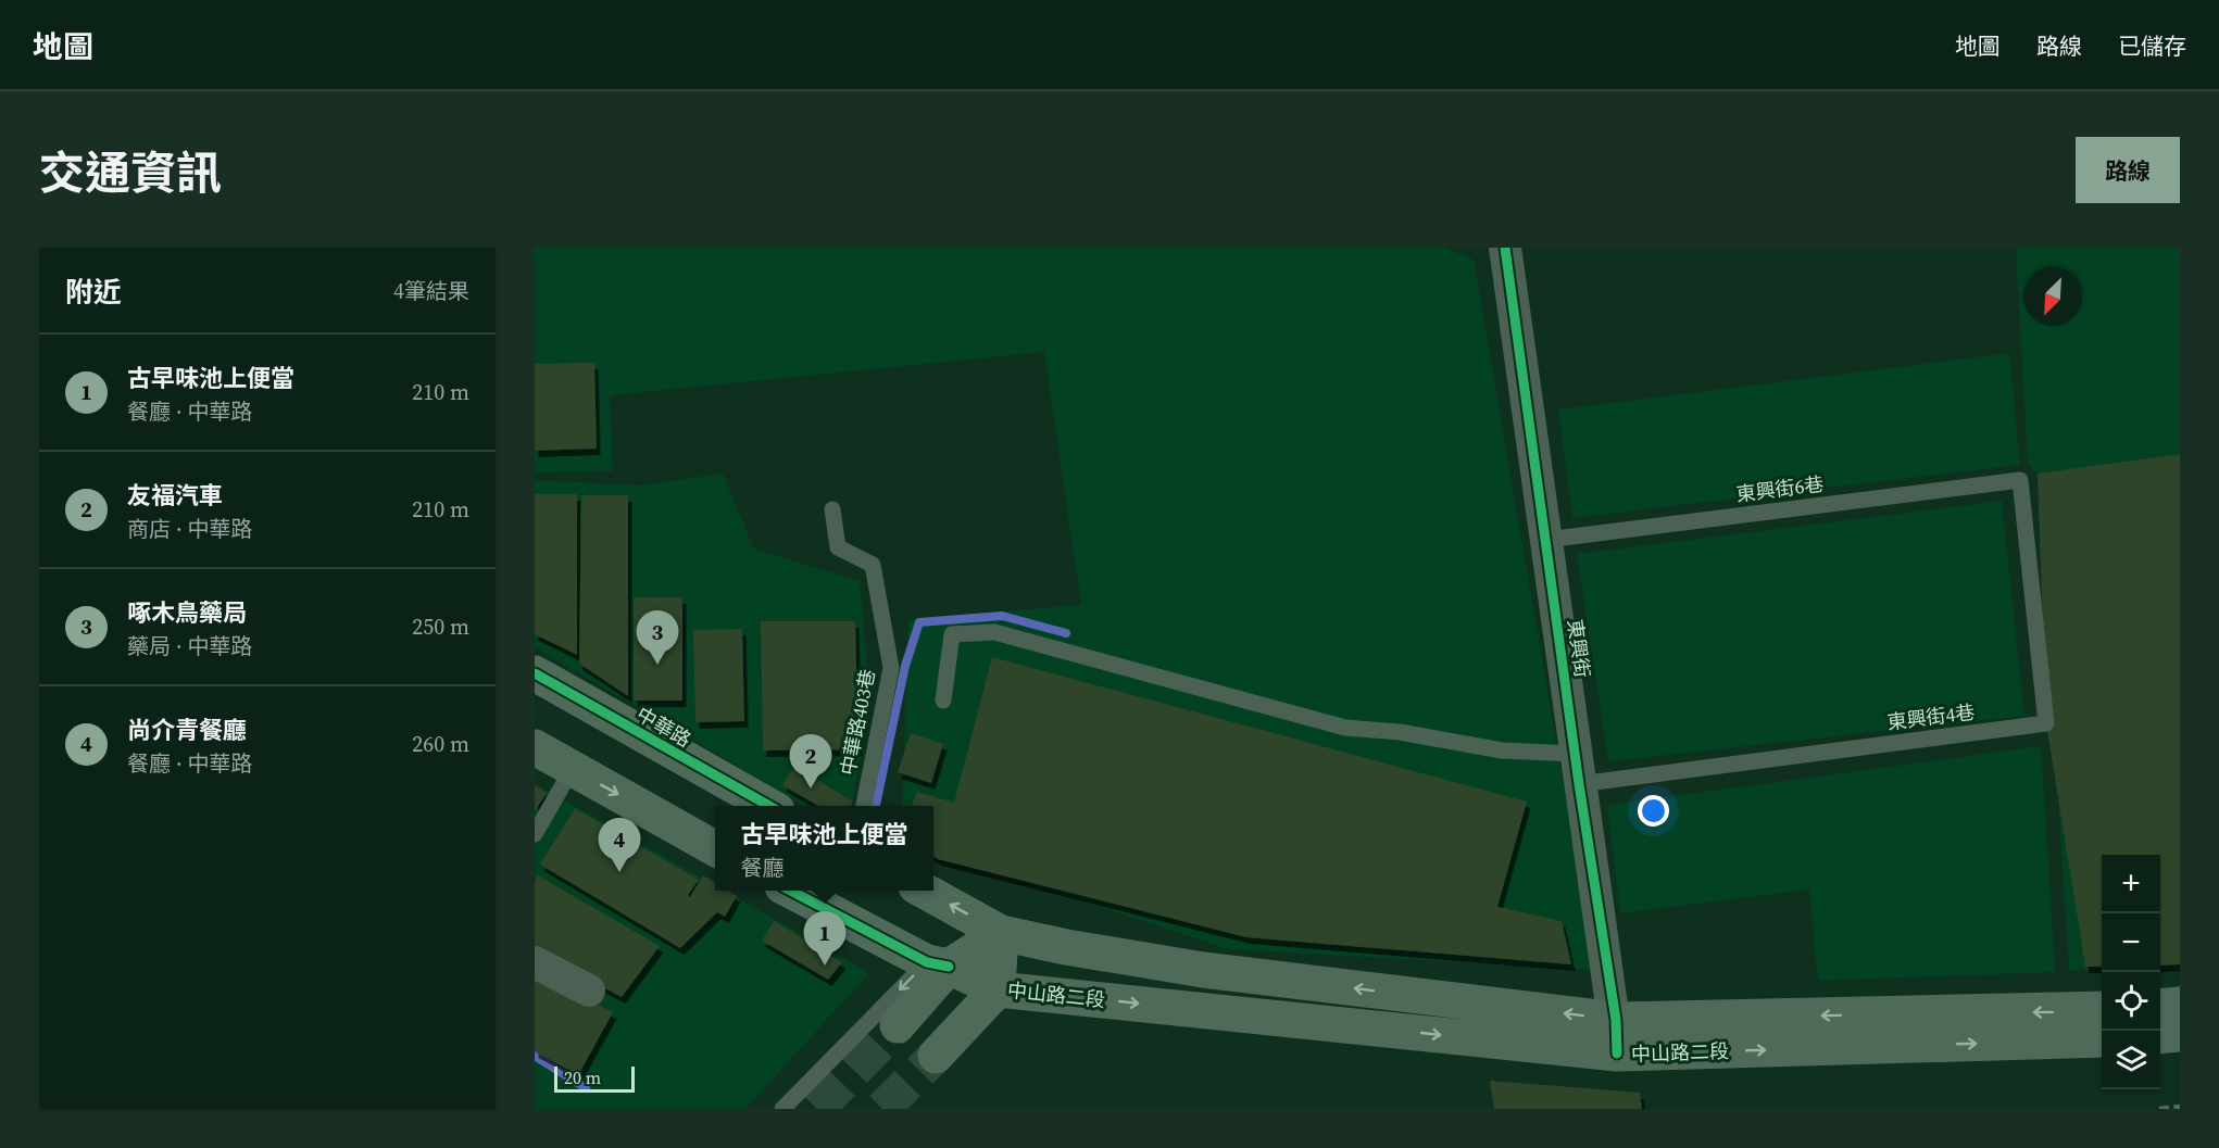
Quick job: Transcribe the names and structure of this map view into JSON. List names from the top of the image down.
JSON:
{
  "streets": {
    "main road": ["中華路", "中山路二段"],
    "street": ["東興街"],
    "lane": ["東興街6巷", "東興街4巷", "中華路403巷"]
  },
  "crossings": [
    ["東興街6巷", "東興街"],
    ["東興街6巷", "東興街4巷"],
    ["東興街", "東興街4巷"],
    ["東興街", "中山路二段"]
  ],
  "scale_bar": "20 m",
  "north": "bottom left",
  "page": {
    "header": "地圖",
    "nav": ["地圖", "路線", "已儲存"],
    "title": "交通資訊",
    "buttons": "路線",
    "heading": ["附近", "4筆結果"],
    "list": [
      {
        "mark": "1",
        "name": "古早味池上便當",
        "note": "餐廳 · 中華路",
        "value": "210 m"
      },
      {
        "mark": "2",
        "name": "友福汽車",
        "note": "商店 · 中華路",
        "value": "210 m"
      },
      {
        "mark": "3",
        "name": "啄木鳥藥局",
        "note": "藥局 · 中華路",
        "value": "250 m"
      },
      {
        "mark": "4",
        "name": "尚介青餐廳",
        "note": "餐廳 · 中華路",
        "value": "260 m"
      }
    ],
    "pins": [
      "3",
      "2",
      "4",
      "1"
    ],
    "popup": ["古早味池上便當", "餐廳"],
    "map_buttons": ["+", "−"],
    "scale": "20 m"
  }
}
